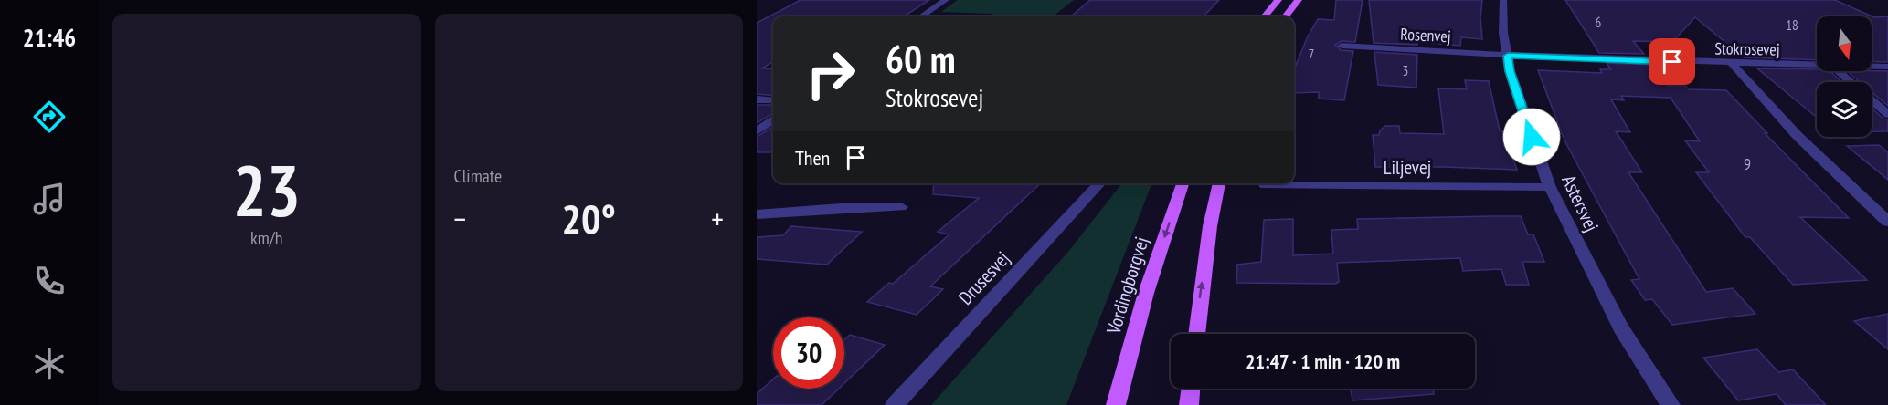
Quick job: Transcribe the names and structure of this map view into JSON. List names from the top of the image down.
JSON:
{
  "streets": {
    "main road": ["Vordingborgvej"],
    "street": [
      "Rosenvej",
      "Stokrosevej",
      "Liljevej",
      "Astersvej",
      "Drusesvej"
    ]
  },
  "crossings": [
    ["Rosenvej", "Stokrosevej"],
    ["Rosenvej", "Astersvej"],
    ["Stokrosevej", "Astersvej"],
    ["Liljevej", "Astersvej"]
  ],
  "house_numbers": [
    "6",
    "18",
    "7",
    "3",
    "9"
  ],
  "north": "bottom",
  "page": {
    "tabs": "21:46",
    "tile": [
      ["23", "km/h"],
      "Climate"
    ],
    "turn": ["60 m", "Stokrosevej"],
    "then": "Then",
    "heat": ["−", "20°", "+"],
    "limit": "30",
    "trip": "21:47 · 1 min · 120 m"
  }
}
